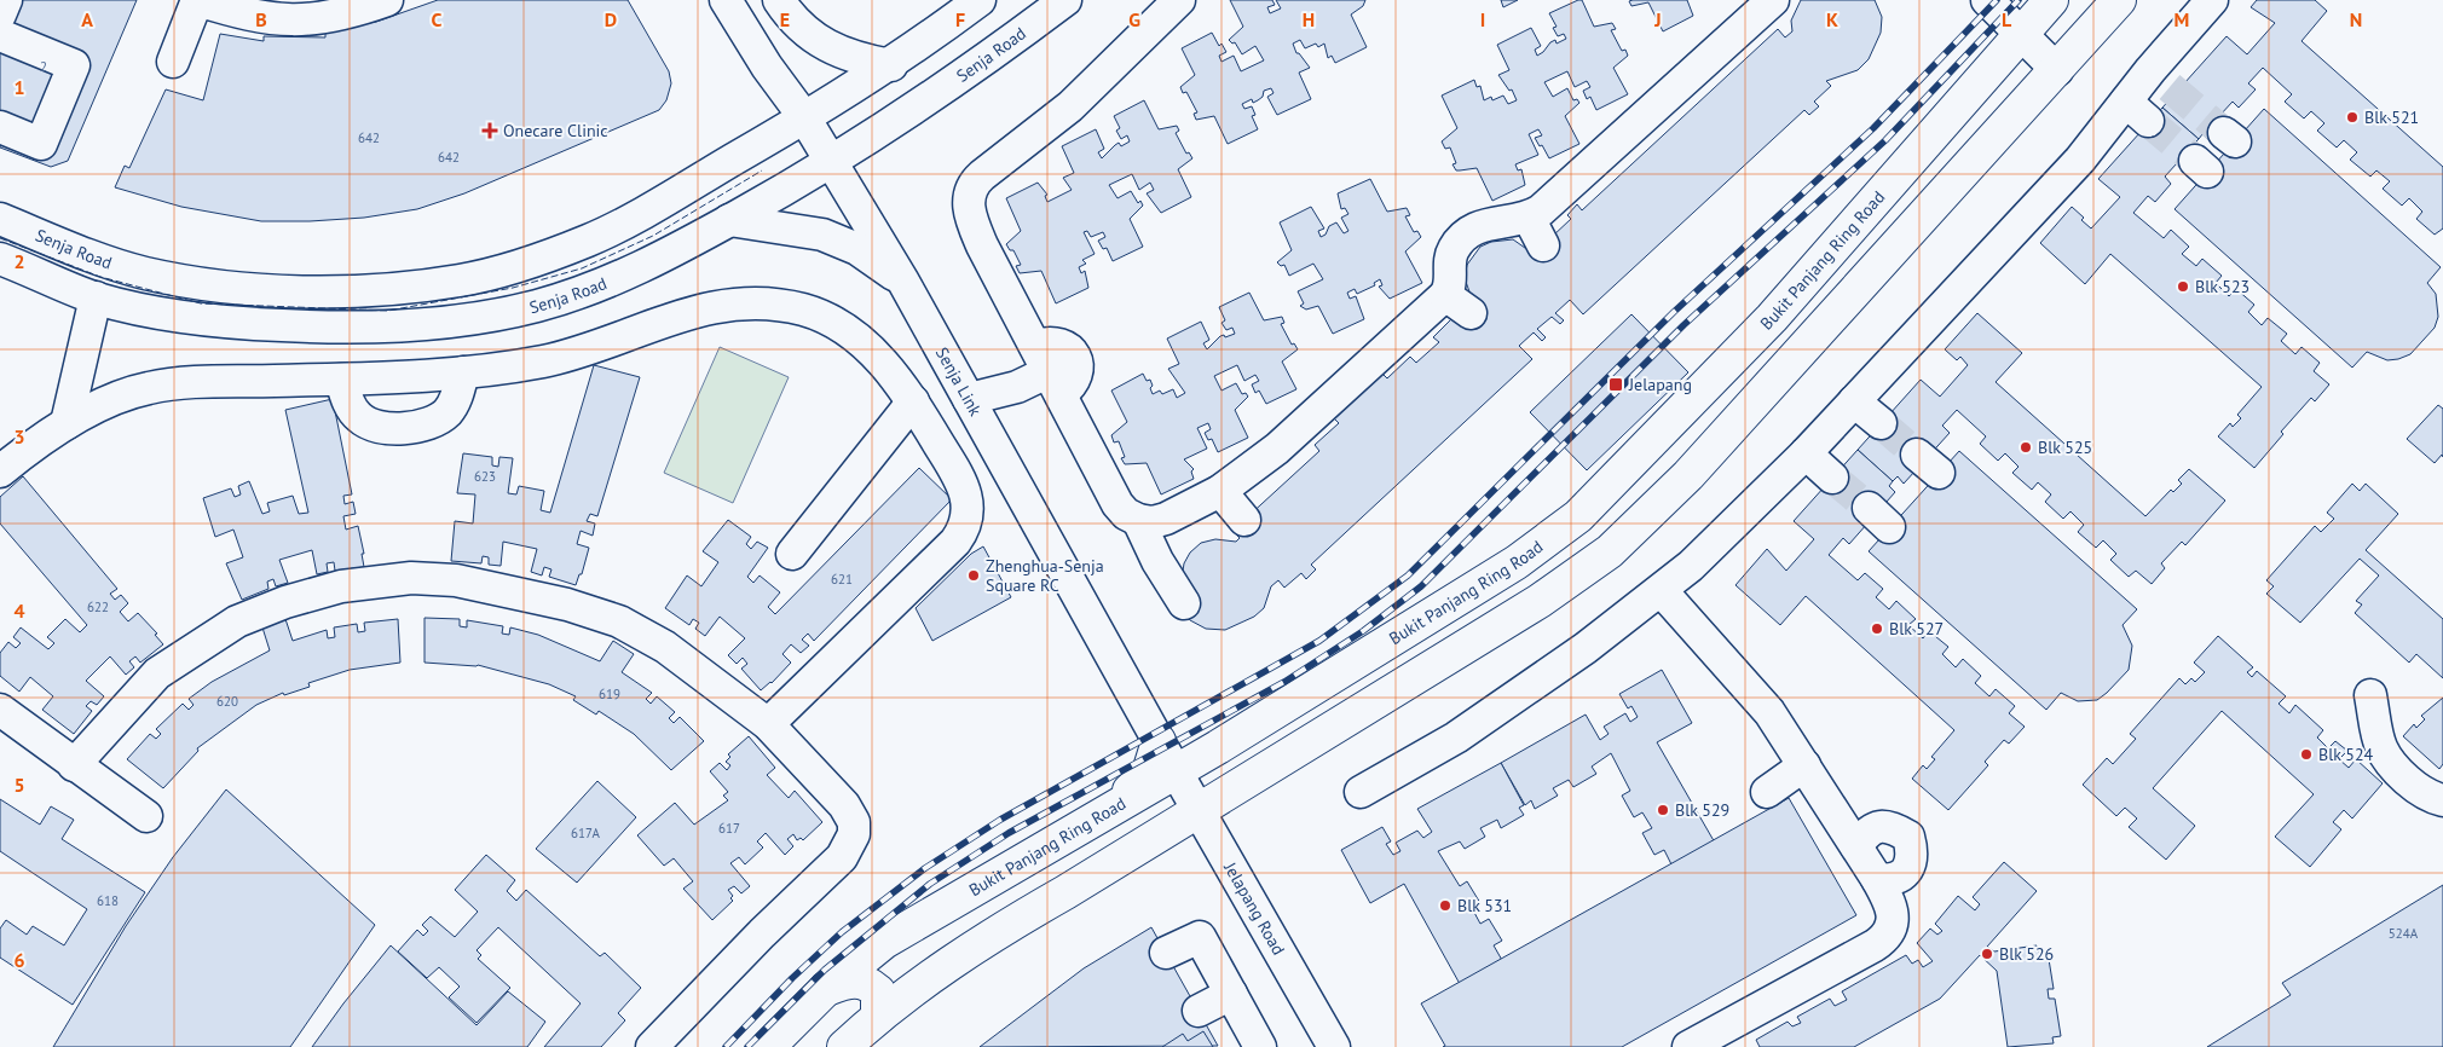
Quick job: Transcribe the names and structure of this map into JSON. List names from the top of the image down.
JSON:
{
  "streets": {
    "main road": ["Bukit Panjang Ring Road"],
    "street": ["Senja Road", "Senja Link", "Jelapang Road"]
  },
  "crossings": [
    ["Senja Road", "Senja Link"],
    ["Bukit Panjang Ring Road", "Senja Link"],
    ["Bukit Panjang Ring Road", "Jelapang Road"],
    ["Senja Link", "Jelapang Road"]
  ],
  "places": {
    "other": [
      "Blk 521",
      "Blk 523",
      "Blk 525",
      "Zhenghua-Senja Square RC",
      "Blk 527",
      "Blk 524",
      "Blk 529",
      "Blk 531",
      "Blk 526"
    ],
    "health": ["Onecare Clinic"],
    "transit": ["Jelapang"]
  },
  "house_numbers": [
    "2",
    "642",
    "642",
    "623",
    "621",
    "622",
    "619",
    "620",
    "617",
    "617A",
    "618",
    "524A"
  ],
  "grid": {
    "columns": [
      "A",
      "B",
      "C",
      "D",
      "E",
      "F",
      "G",
      "H",
      "I",
      "J",
      "K",
      "L",
      "M",
      "N"
    ],
    "rows": [
      "1",
      "2",
      "3",
      "4",
      "5",
      "6"
    ]
  }
}
